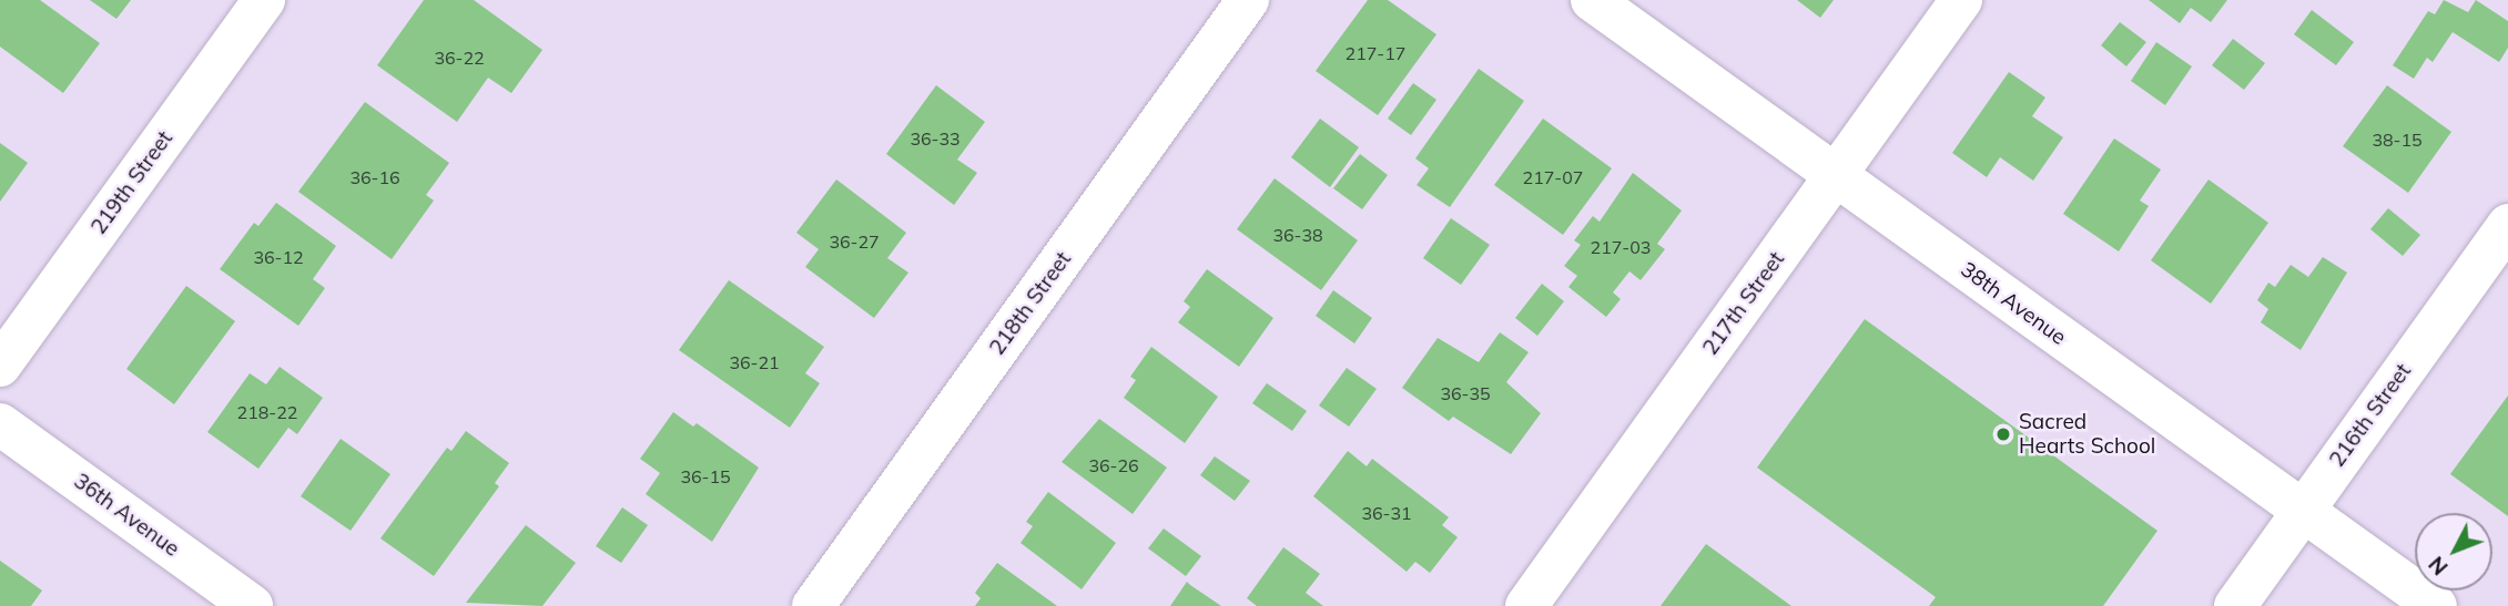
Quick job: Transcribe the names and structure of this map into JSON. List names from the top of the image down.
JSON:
{
  "streets": {
    "street": [
      "219th Street",
      "218th Street",
      "217th Street",
      "38th Avenue",
      "216th Street",
      "36th Avenue"
    ]
  },
  "crossings": [
    ["217th Street", "38th Avenue"],
    ["38th Avenue", "216th Street"]
  ],
  "places": ["Sacred Hearts School"],
  "house_numbers": [
    "217-17",
    "36-22",
    "36-33",
    "38-15",
    "36-16",
    "217-07",
    "36-38",
    "36-27",
    "217-03",
    "36-12",
    "36-21",
    "36-35",
    "218-22",
    "36-26",
    "36-15",
    "36-31"
  ],
  "north": "bottom left"
}
